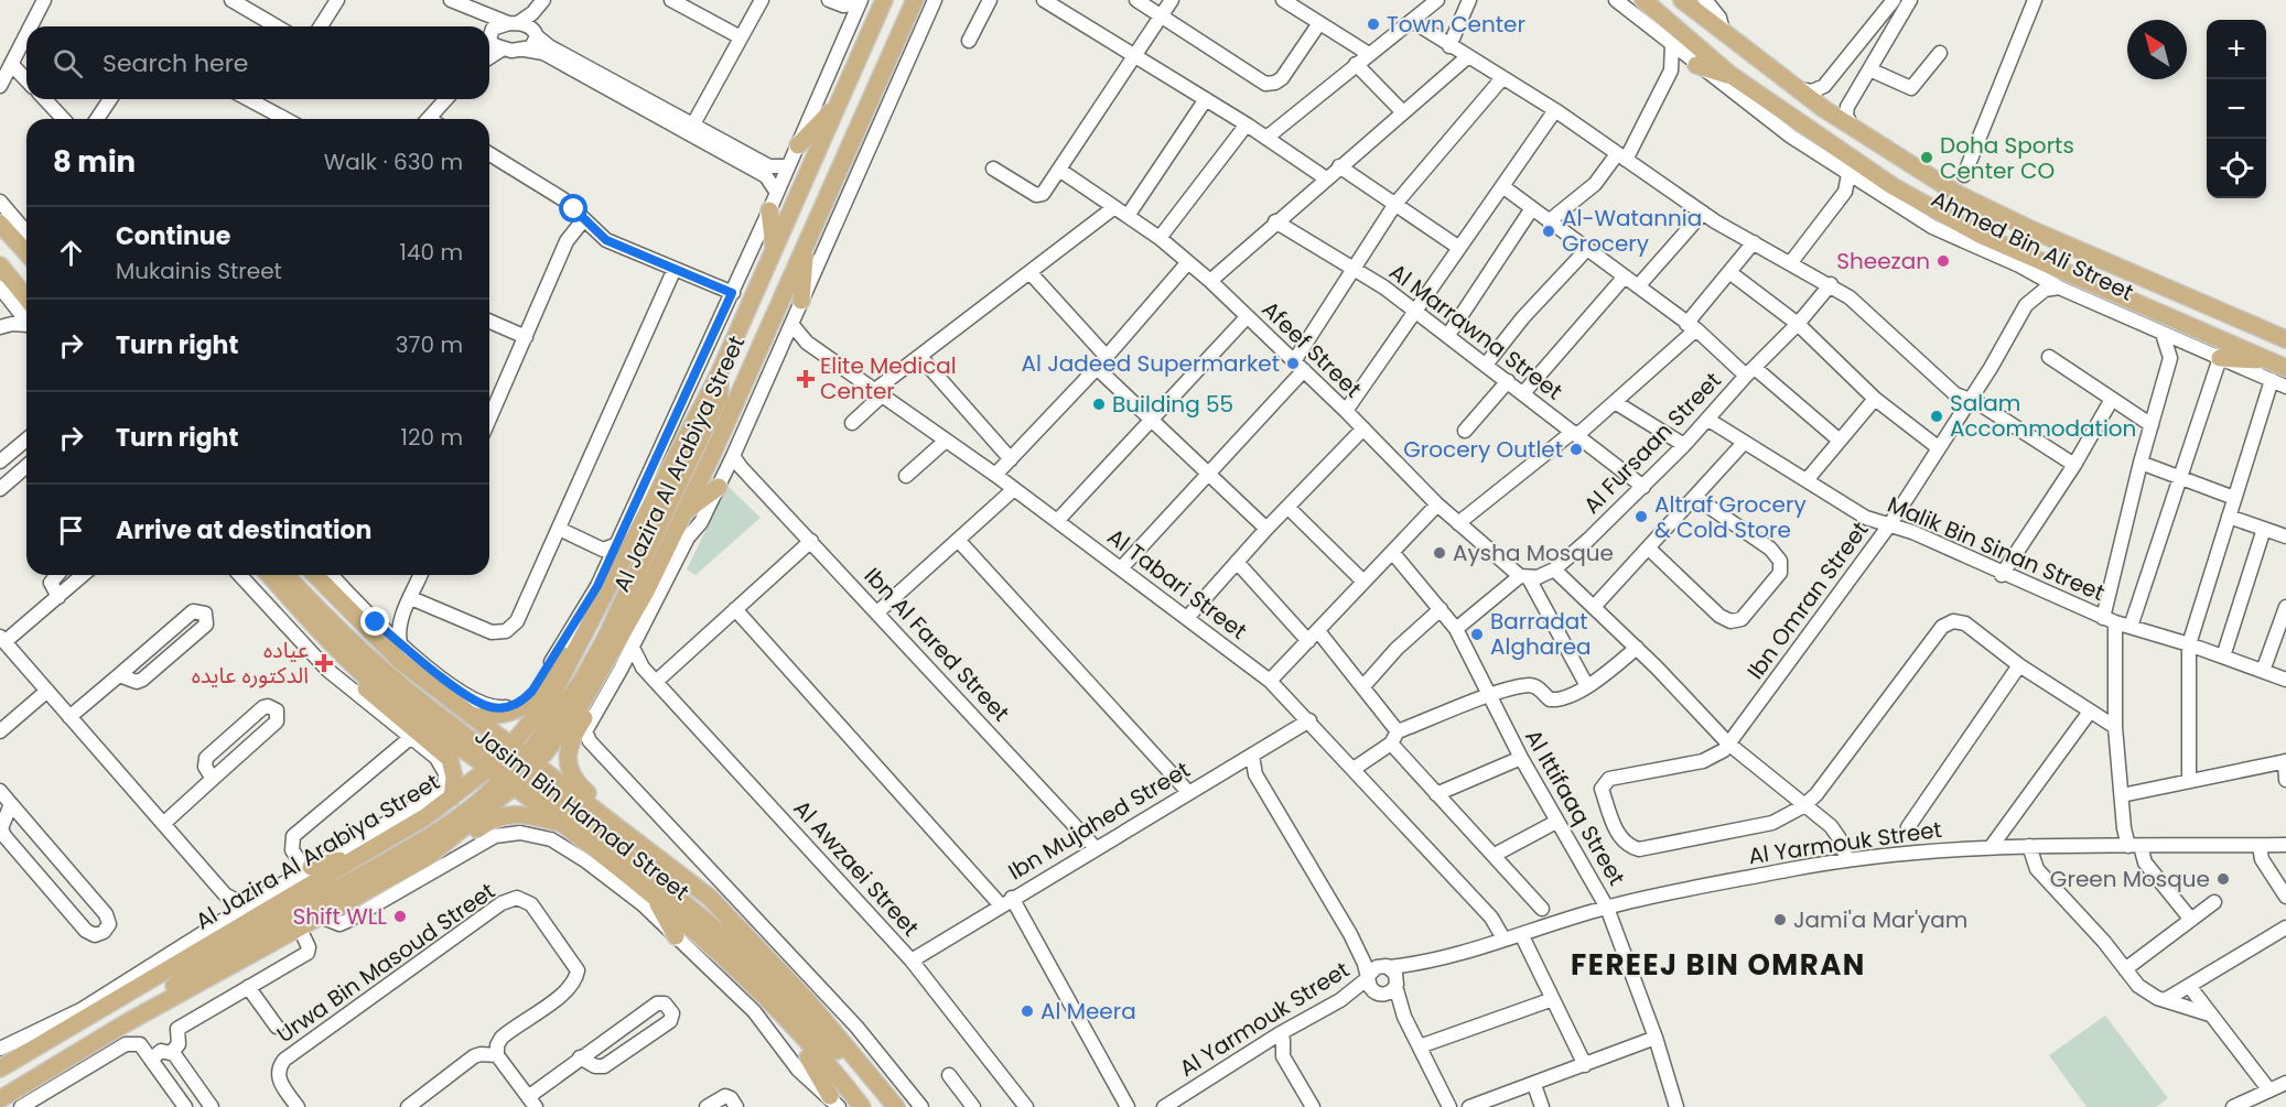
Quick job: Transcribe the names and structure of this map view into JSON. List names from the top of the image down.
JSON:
{
  "streets": {
    "main road": ["Ahmed Bin Ali Street", "Al Jazira Al Arabiya Street", "Jasim Bin Hamad Street"],
    "street": [
      "Al Marrawna Street",
      "Afeef Street",
      "Al Fursaan Street",
      "Malik Bin Sinan Street",
      "Al Tabari Street",
      "Ibn Omran Street",
      "Ibn Al Fared Street",
      "Al Ittifaaq Street",
      "Ibn Mujahed Street",
      "Al Yarmouk Street",
      "Al Awzaei Street",
      "Urwa Bin Masoud Street"
    ]
  },
  "crossings": [
    ["Ahmed Bin Ali Street", "Ibn Omran Street"],
    ["Al Marrawna Street", "Al Fursaan Street"],
    ["Afeef Street", "Al Fursaan Street"],
    ["Al Fursaan Street", "Malik Bin Sinan Street"],
    ["Al Fursaan Street", "Al Ittifaaq Street"],
    ["Al Jazira Al Arabiya Street", "Al Tabari Street"],
    ["Al Jazira Al Arabiya Street", "Ibn Al Fared Street"],
    ["Al Jazira Al Arabiya Street", "Jasim Bin Hamad Street"],
    ["Al Jazira Al Arabiya Street", "Al Awzaei Street"],
    ["Malik Bin Sinan Street", "Ibn Omran Street"],
    ["Al Tabari Street", "Ibn Mujahed Street"],
    ["Al Tabari Street", "Al Yarmouk Street"],
    ["Ibn Al Fared Street", "Ibn Mujahed Street"],
    ["Al Ittifaaq Street", "Al Yarmouk Street"],
    ["Ibn Mujahed Street", "Al Awzaei Street"]
  ],
  "districts": ["FEREEJ BIN OMRAN"],
  "places": {
    "other": [
      "Town Center",
      "Doha Sports Center CO",
      "Al-Watannia Grocery",
      "Sheezan",
      "Al Jadeed Supermarket",
      "Building 55",
      "Salam Accommodation",
      "Grocery Outlet",
      "Altraf Grocery & Cold Store",
      "Aysha Mosque",
      "Barradat Algharea",
      "Green Mosque",
      "Shift WLL",
      "Jami'a Mar'yam",
      "Al Meera"
    ],
    "health": ["Elite Medical Center", "عياده الدكتوره عايده"]
  },
  "north": "top left",
  "page": {
    "map_buttons": ["+", "−"],
    "search": "Search here",
    "heading": ["8 min", "Walk · 630 m"],
    "list": [
      ["Continue", "Mukainis Street", "140 m"],
      ["Turn right", "370 m"],
      ["Turn right", "120 m"],
      "Arrive at destination"
    ]
  }
}
